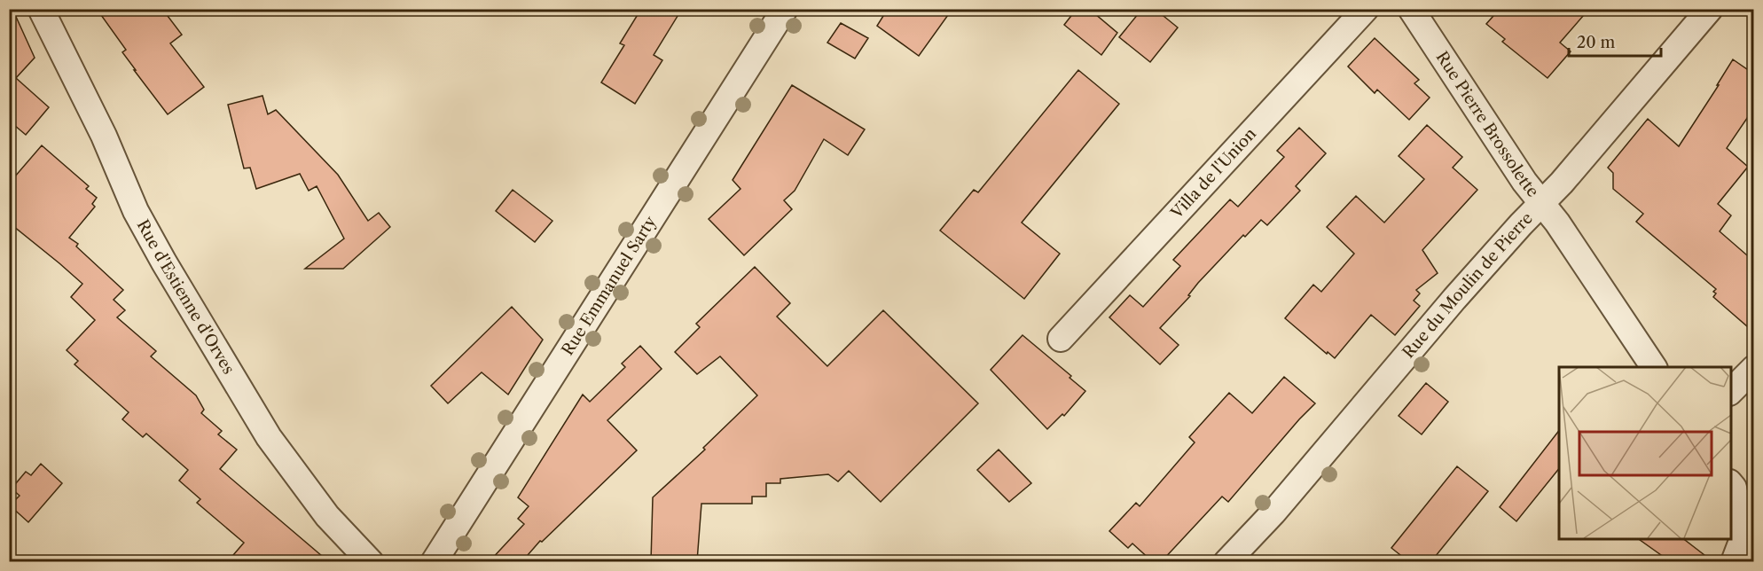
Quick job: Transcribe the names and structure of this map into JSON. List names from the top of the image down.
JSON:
{
  "streets": {
    "street": [
      "Rue Pierre Brossolette",
      "Villa de l'Union",
      "Rue Emmanuel Sarty",
      "Rue du Moulin de Pierre",
      "Rue d'Estienne d'Orves"
    ]
  },
  "crossings": [
    ["Rue Pierre Brossolette", "Rue du Moulin de Pierre"]
  ],
  "scale_bar": "20 m"
}
